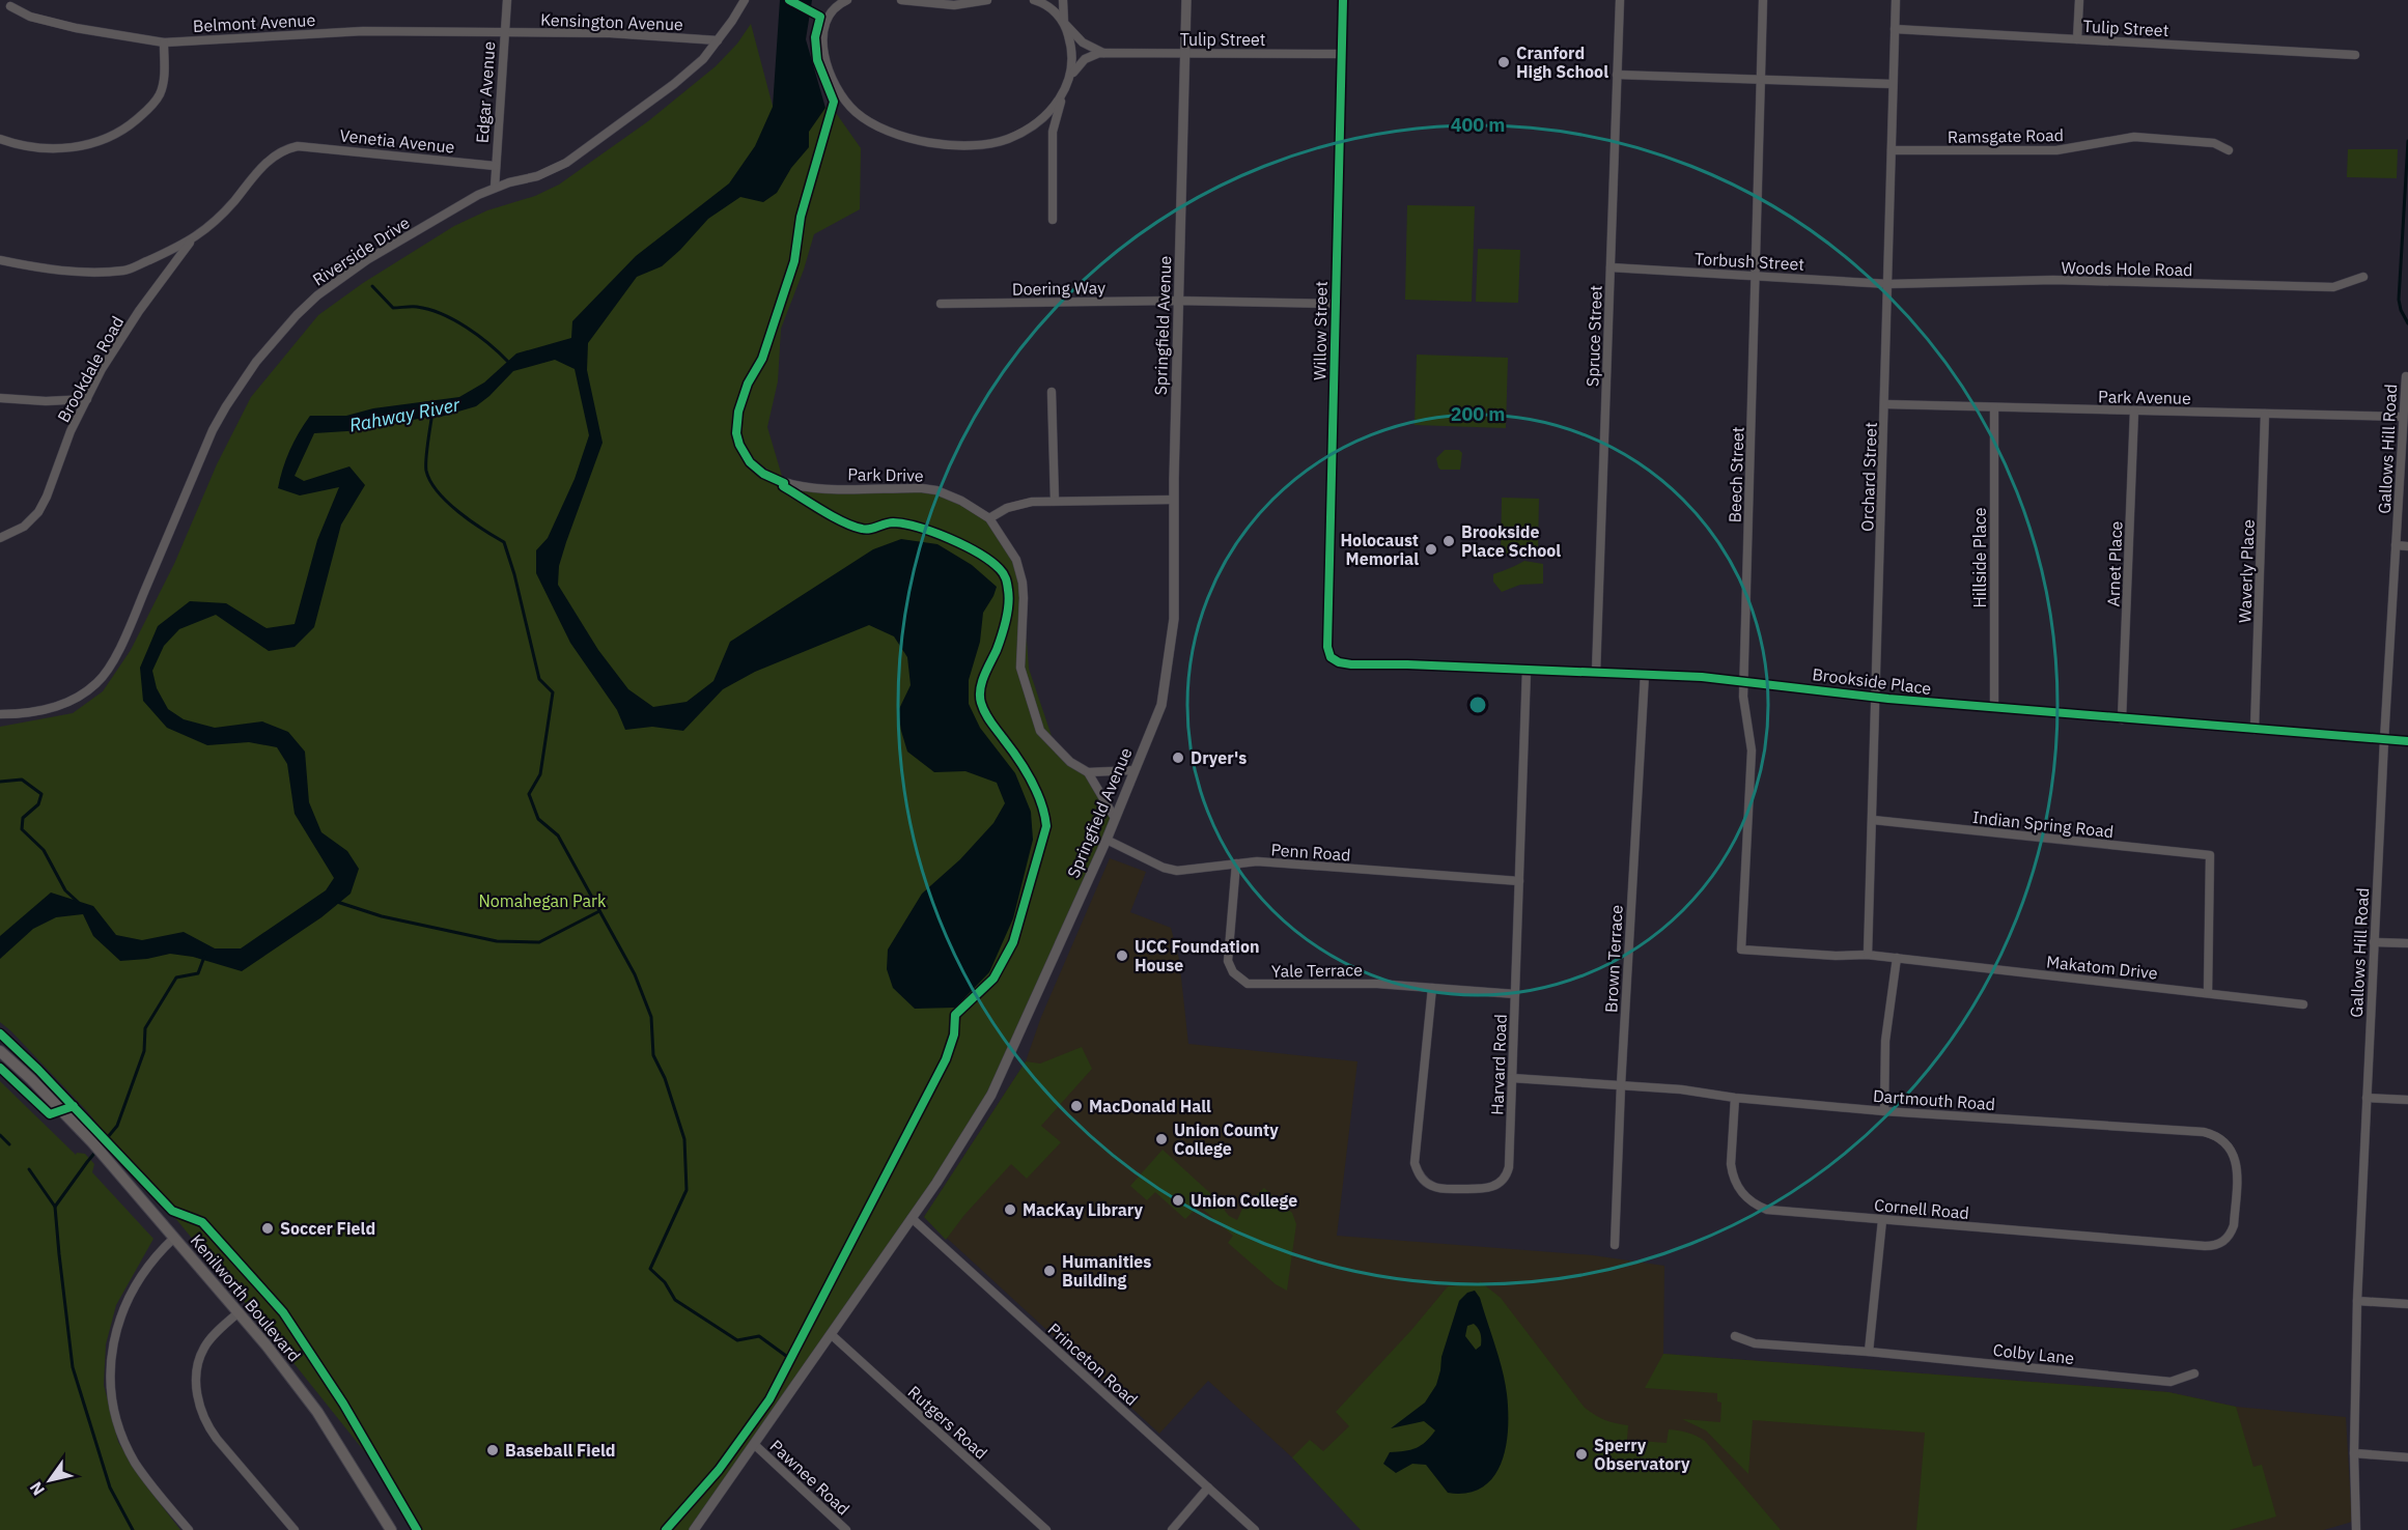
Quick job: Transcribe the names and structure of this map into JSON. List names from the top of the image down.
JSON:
{
  "streets": {
    "main road": ["Kenilworth Boulevard"],
    "street": [
      "Kensington Avenue",
      "Belmont Avenue",
      "Tulip Street",
      "Edgar Avenue",
      "Ramsgate Road",
      "Venetia Avenue",
      "Riverside Drive",
      "Torbush Street",
      "Woods Hole Road",
      "Doering Way",
      "Springfield Avenue",
      "Willow Street",
      "Spruce Street",
      "Brookdale Road",
      "Park Avenue",
      "Gallows Hill Road",
      "Park Drive",
      "Beech Street",
      "Orchard Street",
      "Hillside Place",
      "Arnet Place",
      "Waverly Place",
      "Brookside Place",
      "Indian Spring Road",
      "Penn Road",
      "Brown Terrace",
      "Makatom Drive",
      "Yale Terrace",
      "Harvard Road",
      "Dartmouth Road",
      "Cornell Road",
      "Colby Lane",
      "Princeton Road",
      "Rutgers Road",
      "Pawnee Road"
    ]
  },
  "crossings": [
    ["Kensington Avenue", "Belmont Avenue"],
    ["Kensington Avenue", "Edgar Avenue"],
    ["Kensington Avenue", "Riverside Drive"],
    ["Belmont Avenue", "Edgar Avenue"],
    ["Tulip Street", "Springfield Avenue"],
    ["Tulip Street", "Willow Street"],
    ["Tulip Street", "Orchard Street"],
    ["Edgar Avenue", "Venetia Avenue"],
    ["Edgar Avenue", "Riverside Drive"],
    ["Ramsgate Road", "Orchard Street"],
    ["Venetia Avenue", "Brookdale Road"],
    ["Torbush Street", "Woods Hole Road"],
    ["Torbush Street", "Spruce Street"],
    ["Torbush Street", "Beech Street"],
    ["Torbush Street", "Orchard Street"],
    ["Woods Hole Road", "Orchard Street"],
    ["Doering Way", "Springfield Avenue"],
    ["Doering Way", "Willow Street"],
    ["Springfield Avenue", "Park Drive"],
    ["Springfield Avenue", "Penn Road"],
    ["Springfield Avenue", "Princeton Road"],
    ["Springfield Avenue", "Rutgers Road"],
    ["Springfield Avenue", "Pawnee Road"],
    ["Willow Street", "Brookside Place"],
    ["Spruce Street", "Brookside Place"],
    ["Park Avenue", "Gallows Hill Road"],
    ["Park Avenue", "Orchard Street"],
    ["Park Avenue", "Hillside Place"],
    ["Park Avenue", "Arnet Place"],
    ["Park Avenue", "Waverly Place"],
    ["Gallows Hill Road", "Brookside Place"],
    ["Beech Street", "Orchard Street"],
    ["Beech Street", "Brookside Place"],
    ["Beech Street", "Makatom Drive"],
    ["Orchard Street", "Brookside Place"],
    ["Orchard Street", "Indian Spring Road"],
    ["Orchard Street", "Makatom Drive"],
    ["Hillside Place", "Brookside Place"],
    ["Arnet Place", "Brookside Place"],
    ["Waverly Place", "Brookside Place"],
    ["Brookside Place", "Brown Terrace"],
    ["Brookside Place", "Harvard Road"],
    ["Indian Spring Road", "Makatom Drive"],
    ["Penn Road", "Yale Terrace"],
    ["Penn Road", "Harvard Road"],
    ["Brown Terrace", "Dartmouth Road"],
    ["Yale Terrace", "Harvard Road"],
    ["Harvard Road", "Dartmouth Road"],
    ["Dartmouth Road", "Cornell Road"]
  ],
  "water": ["Rahway River"],
  "parks": ["Nomahegan Park"],
  "places": [
    "Cranford High School",
    "Brookside Place School",
    "Holocaust Memorial",
    "Dryer's",
    "UCC Foundation House",
    "MacDonald Hall",
    "Union County College",
    "Union College",
    "MacKay Library",
    "Soccer Field",
    "Humanities Building",
    "Baseball Field",
    "Sperry Observatory"
  ],
  "north": "bottom left",
  "rings": ["400 m", "200 m"]
}
